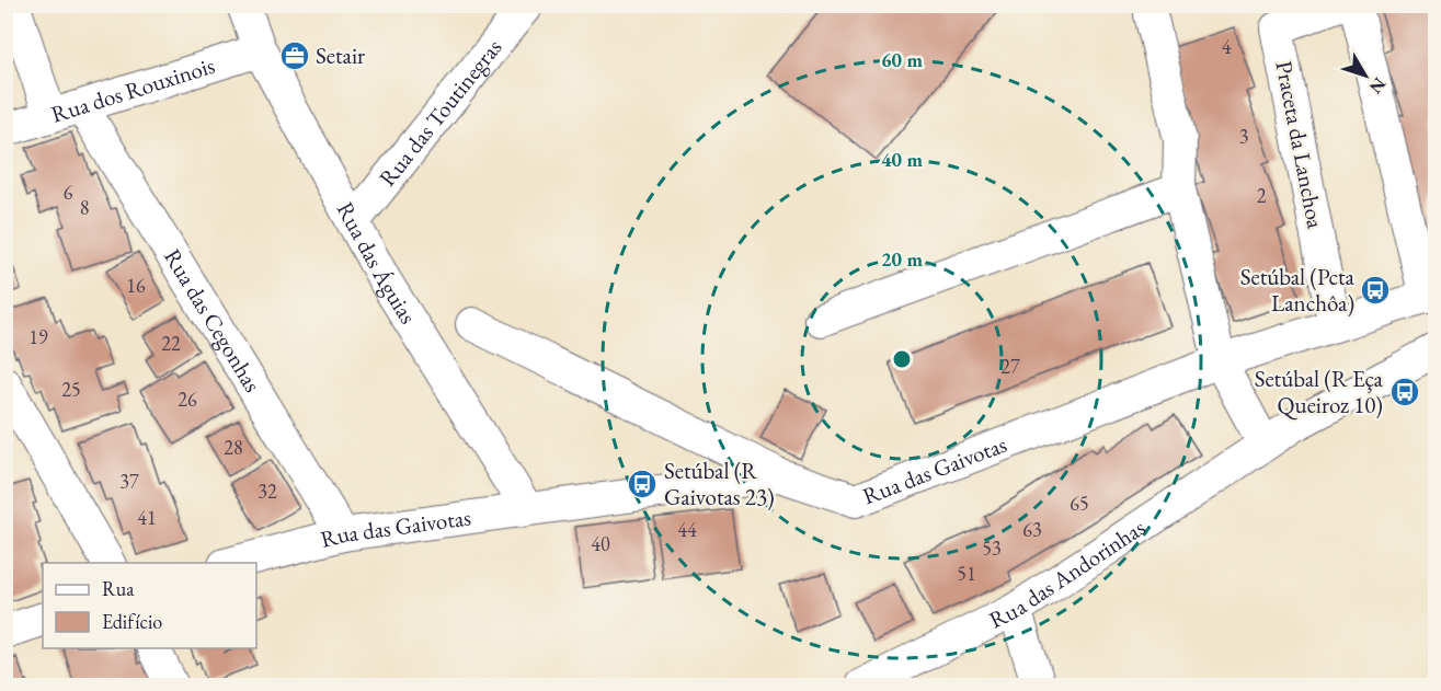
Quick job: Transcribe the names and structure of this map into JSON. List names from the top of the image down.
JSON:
{
  "streets": {
    "street": [
      "Rua dos Rouxinois",
      "Rua das Toutinegras",
      "Praceta da Lanchoa",
      "Rua das Águias",
      "Rua das Cegonhas",
      "Rua das Gaivotas",
      "Rua das Andorinhas"
    ]
  },
  "crossings": [
    ["Rua dos Rouxinois", "Rua das Águias"],
    ["Rua dos Rouxinois", "Rua das Cegonhas"],
    ["Rua das Toutinegras", "Rua das Águias"],
    ["Praceta da Lanchoa", "Rua das Gaivotas"],
    ["Rua das Águias", "Rua das Gaivotas"],
    ["Rua das Cegonhas", "Rua das Gaivotas"]
  ],
  "places": {
    "office": ["Setair"],
    "bus stop": ["Setúbal (Pcta Lanchôa)", "Setúbal (R Eça Queiroz 10)", "Setúbal (R Gaivotas 23)"]
  },
  "house_numbers": [
    "4",
    "3",
    "6",
    "2",
    "8",
    "16",
    "19",
    "22",
    "27",
    "25",
    "26",
    "28",
    "37",
    "32",
    "65",
    "41",
    "44",
    "63",
    "40",
    "53",
    "51"
  ],
  "legend": ["Rua", "Edifício"],
  "north": "bottom right",
  "rings": ["60 m", "40 m", "20 m"]
}
